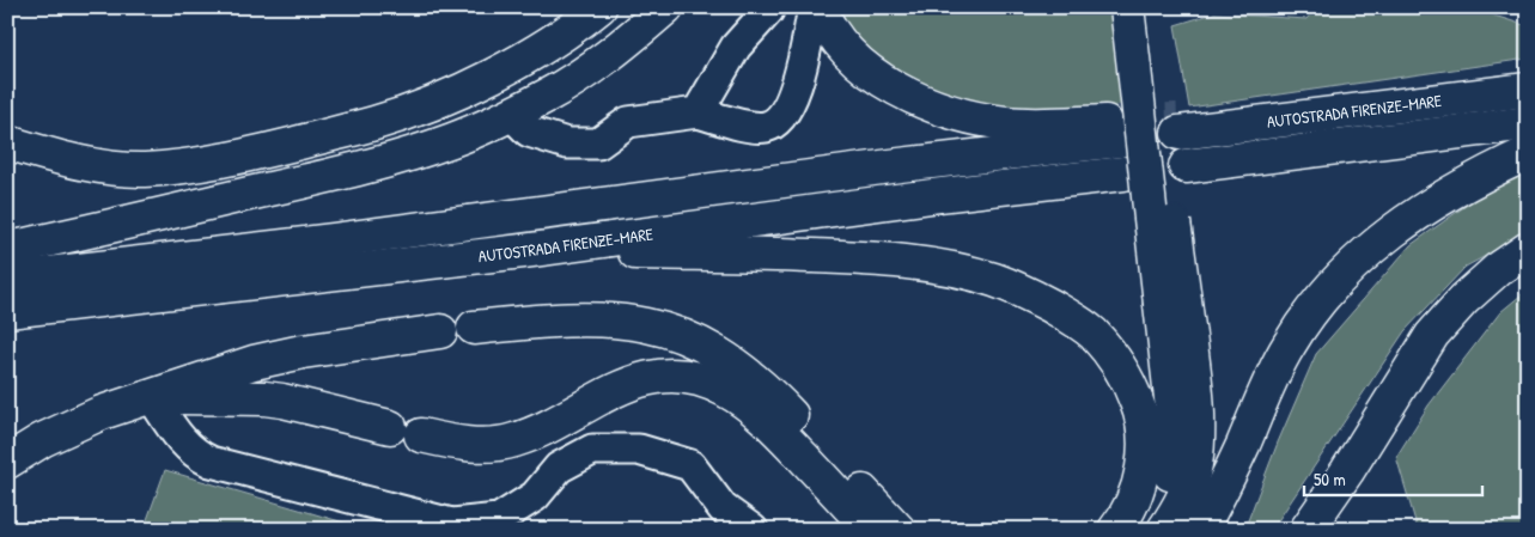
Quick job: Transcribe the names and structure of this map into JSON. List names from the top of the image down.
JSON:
{
  "streets": {
    "main road": ["AUTOSTRADA FIRENZE-MARE"]
  },
  "scale_bar": "50 m"
}
